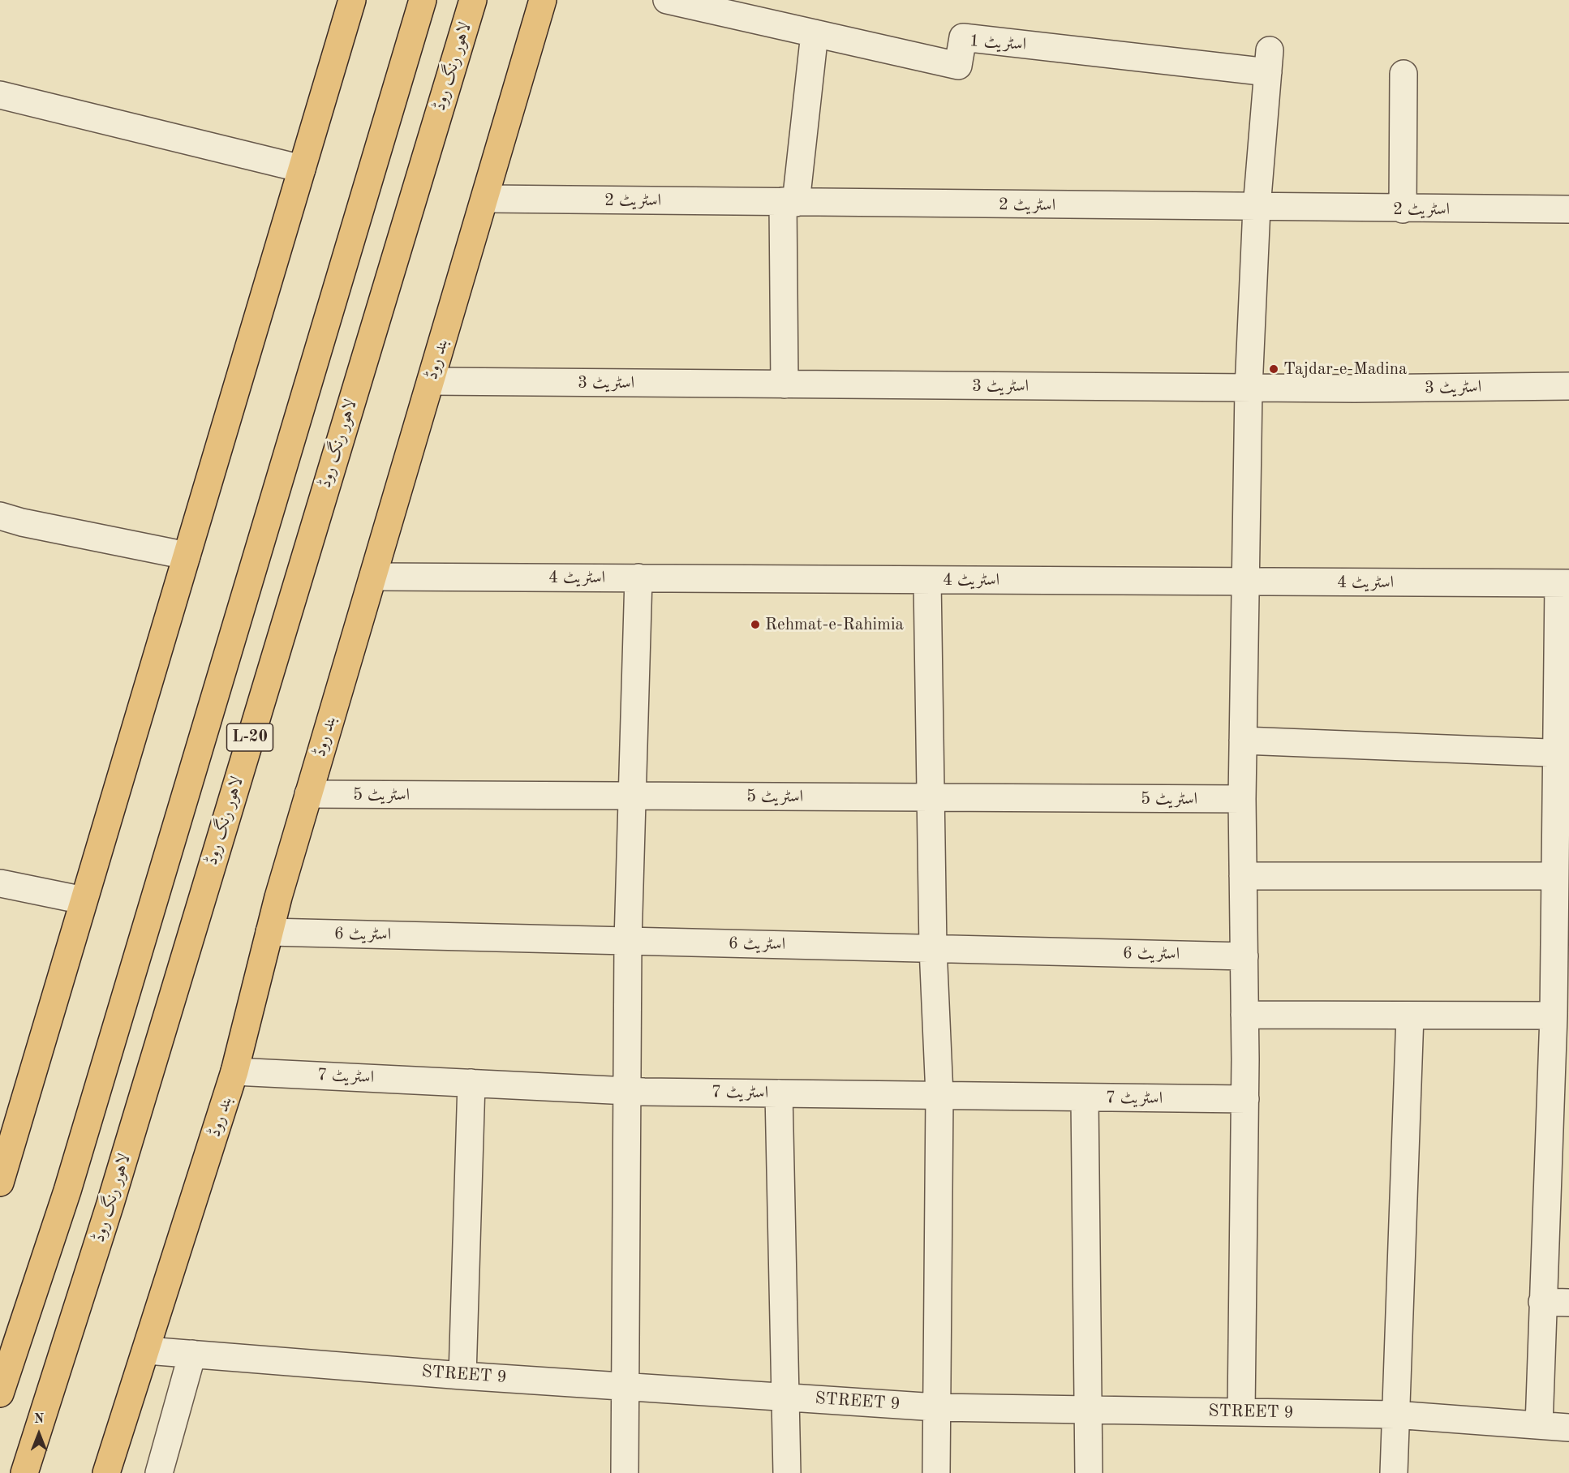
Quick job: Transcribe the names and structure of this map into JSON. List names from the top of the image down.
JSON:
{
  "streets": {
    "main road": ["لاہور رنگ روڈ", "بند روڈ", "L-20"],
    "street": [
      "اسٹریٹ 1",
      "اسٹریٹ 2",
      "اسٹریٹ 3",
      "اسٹریٹ 4",
      "اسٹریٹ 5",
      "اسٹریٹ 6",
      "اسٹریٹ 7",
      "STREET 9"
    ]
  },
  "crossings": [
    ["اسٹریٹ 1", "اسٹریٹ 2"],
    ["اسٹریٹ 2", "بند روڈ"],
    ["بند روڈ", "اسٹریٹ 3"],
    ["بند روڈ", "اسٹریٹ 4"],
    ["بند روڈ", "اسٹریٹ 5"],
    ["بند روڈ", "اسٹریٹ 6"],
    ["بند روڈ", "اسٹریٹ 7"],
    ["بند روڈ", "STREET 9"]
  ],
  "places": ["Tajdar-e-Madina", "Rehmat-e-Rahimia"],
  "north": "top"
}
